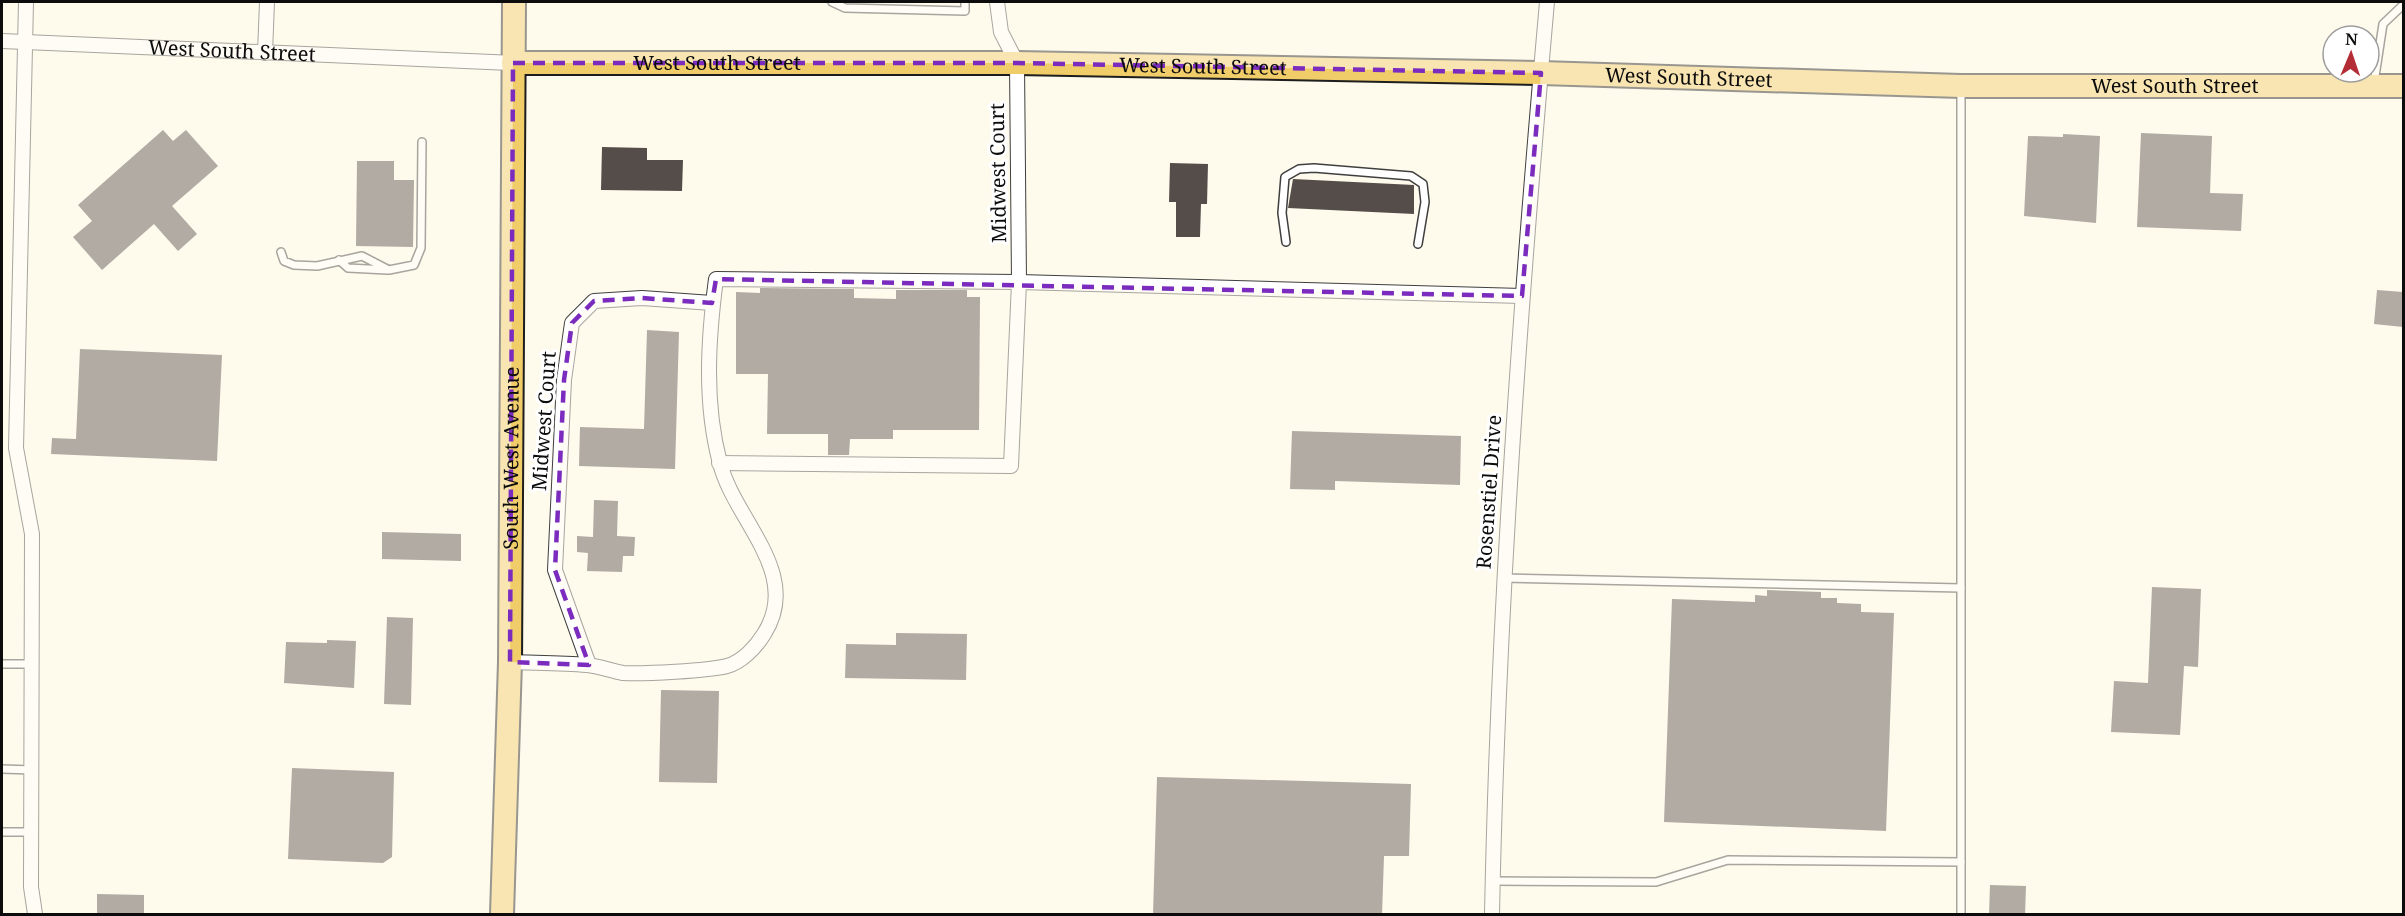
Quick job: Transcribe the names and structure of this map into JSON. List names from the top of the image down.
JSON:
{
  "streets": {
    "main road": ["West South Street", "South West Avenue"],
    "street": ["Midwest Court", "Rosenstiel Drive"]
  },
  "crossings": [
    ["West South Street", "Midwest Court"],
    ["West South Street", "South West Avenue"],
    ["West South Street", "Rosenstiel Drive"]
  ],
  "north": "top"
}
